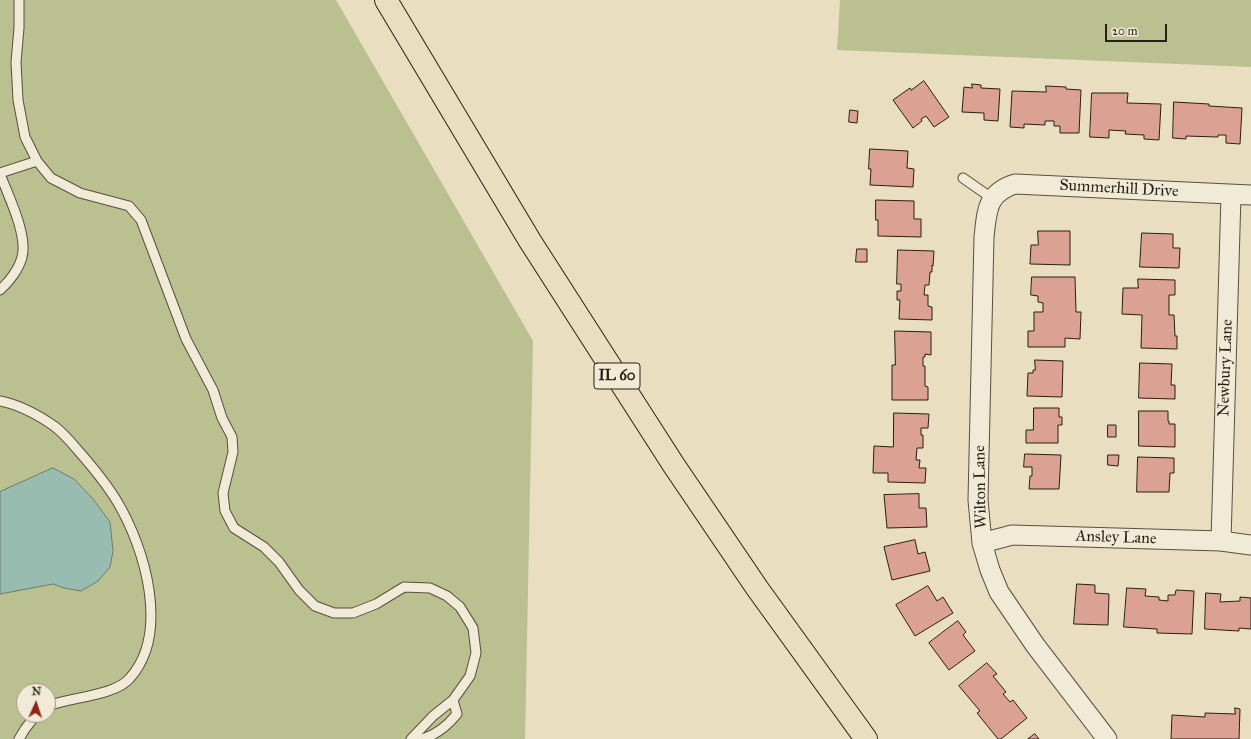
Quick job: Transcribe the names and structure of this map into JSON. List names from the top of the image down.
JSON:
{
  "streets": {
    "main road": ["IL 60"],
    "street": [
      "Summerhill Drive",
      "Newbury Lane",
      "Wilton Lane",
      "Ansley Lane"
    ]
  },
  "crossings": [
    ["Summerhill Drive", "Newbury Lane"],
    ["Summerhill Drive", "Wilton Lane"],
    ["Newbury Lane", "Ansley Lane"],
    ["Wilton Lane", "Ansley Lane"]
  ],
  "scale_bar": "20 m",
  "north": "top"
}
